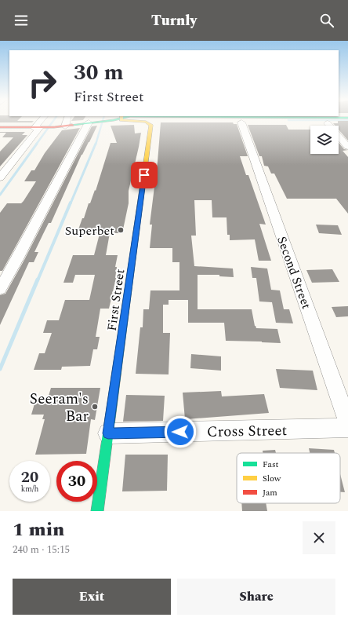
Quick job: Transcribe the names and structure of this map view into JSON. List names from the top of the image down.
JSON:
{
  "streets": {
    "street": ["Second Street", "First Street", "Cross Street"]
  },
  "crossings": [
    ["First Street", "Cross Street"]
  ],
  "places": ["Superbet", "Seeram's Bar"],
  "legend": ["Fast", "Slow", "Jam"],
  "page": {
    "header": "Turnly",
    "turn": ["30 m", "First Street"],
    "speed": "20 km/h",
    "limit": "30",
    "heading": ["1 min", "240 m · 15:15"],
    "buttons": ["Exit", "Share"]
  }
}
